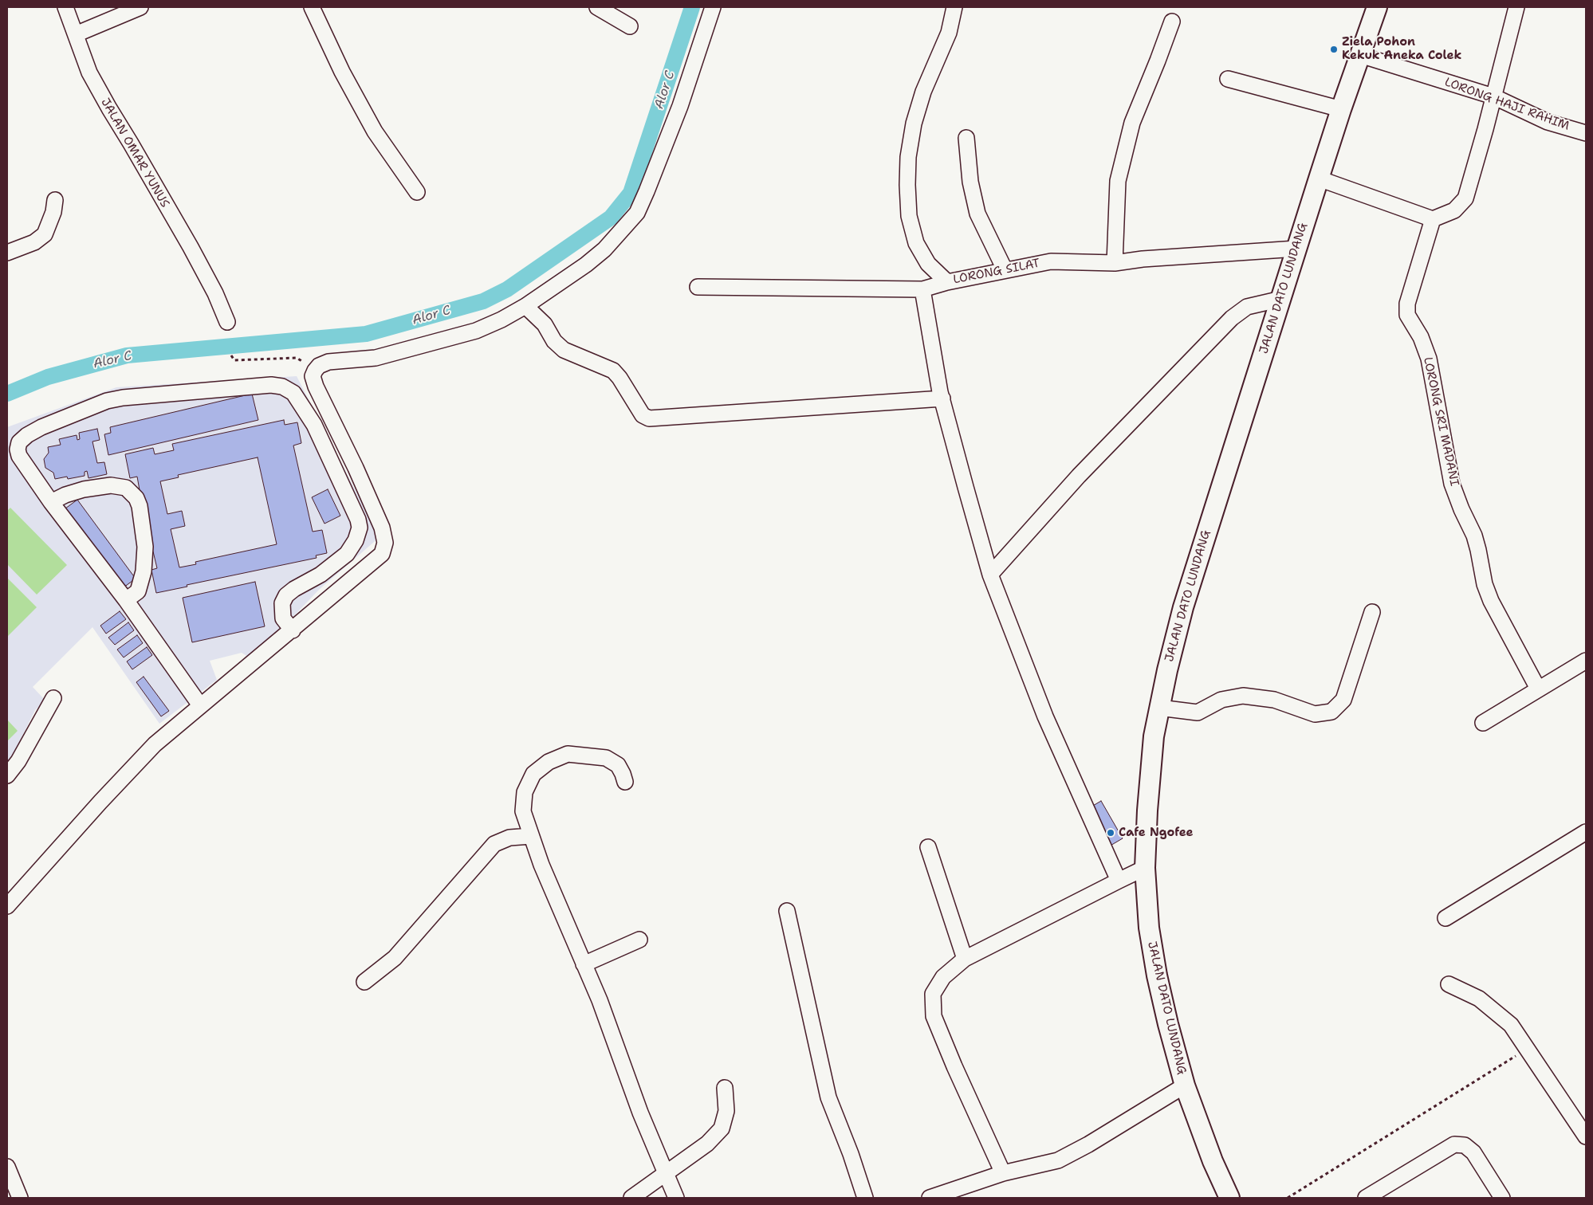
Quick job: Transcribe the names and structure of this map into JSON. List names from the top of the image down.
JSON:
{
  "streets": {
    "main road": ["JALAN DATO LUNDANG"],
    "street": [
      "LORONG HAJI RAHIM",
      "JALAN OMAR YUNUS",
      "LORONG SILAT",
      "LORONG SRI MADANI"
    ]
  },
  "crossings": [
    ["LORONG HAJI RAHIM", "JALAN DATO LUNDANG"],
    ["LORONG SILAT", "JALAN DATO LUNDANG"]
  ],
  "water": ["Alor C"],
  "places": ["Ziela Pohon Kekuk Aneka Colek", "Cafe Ngofee"]
}
